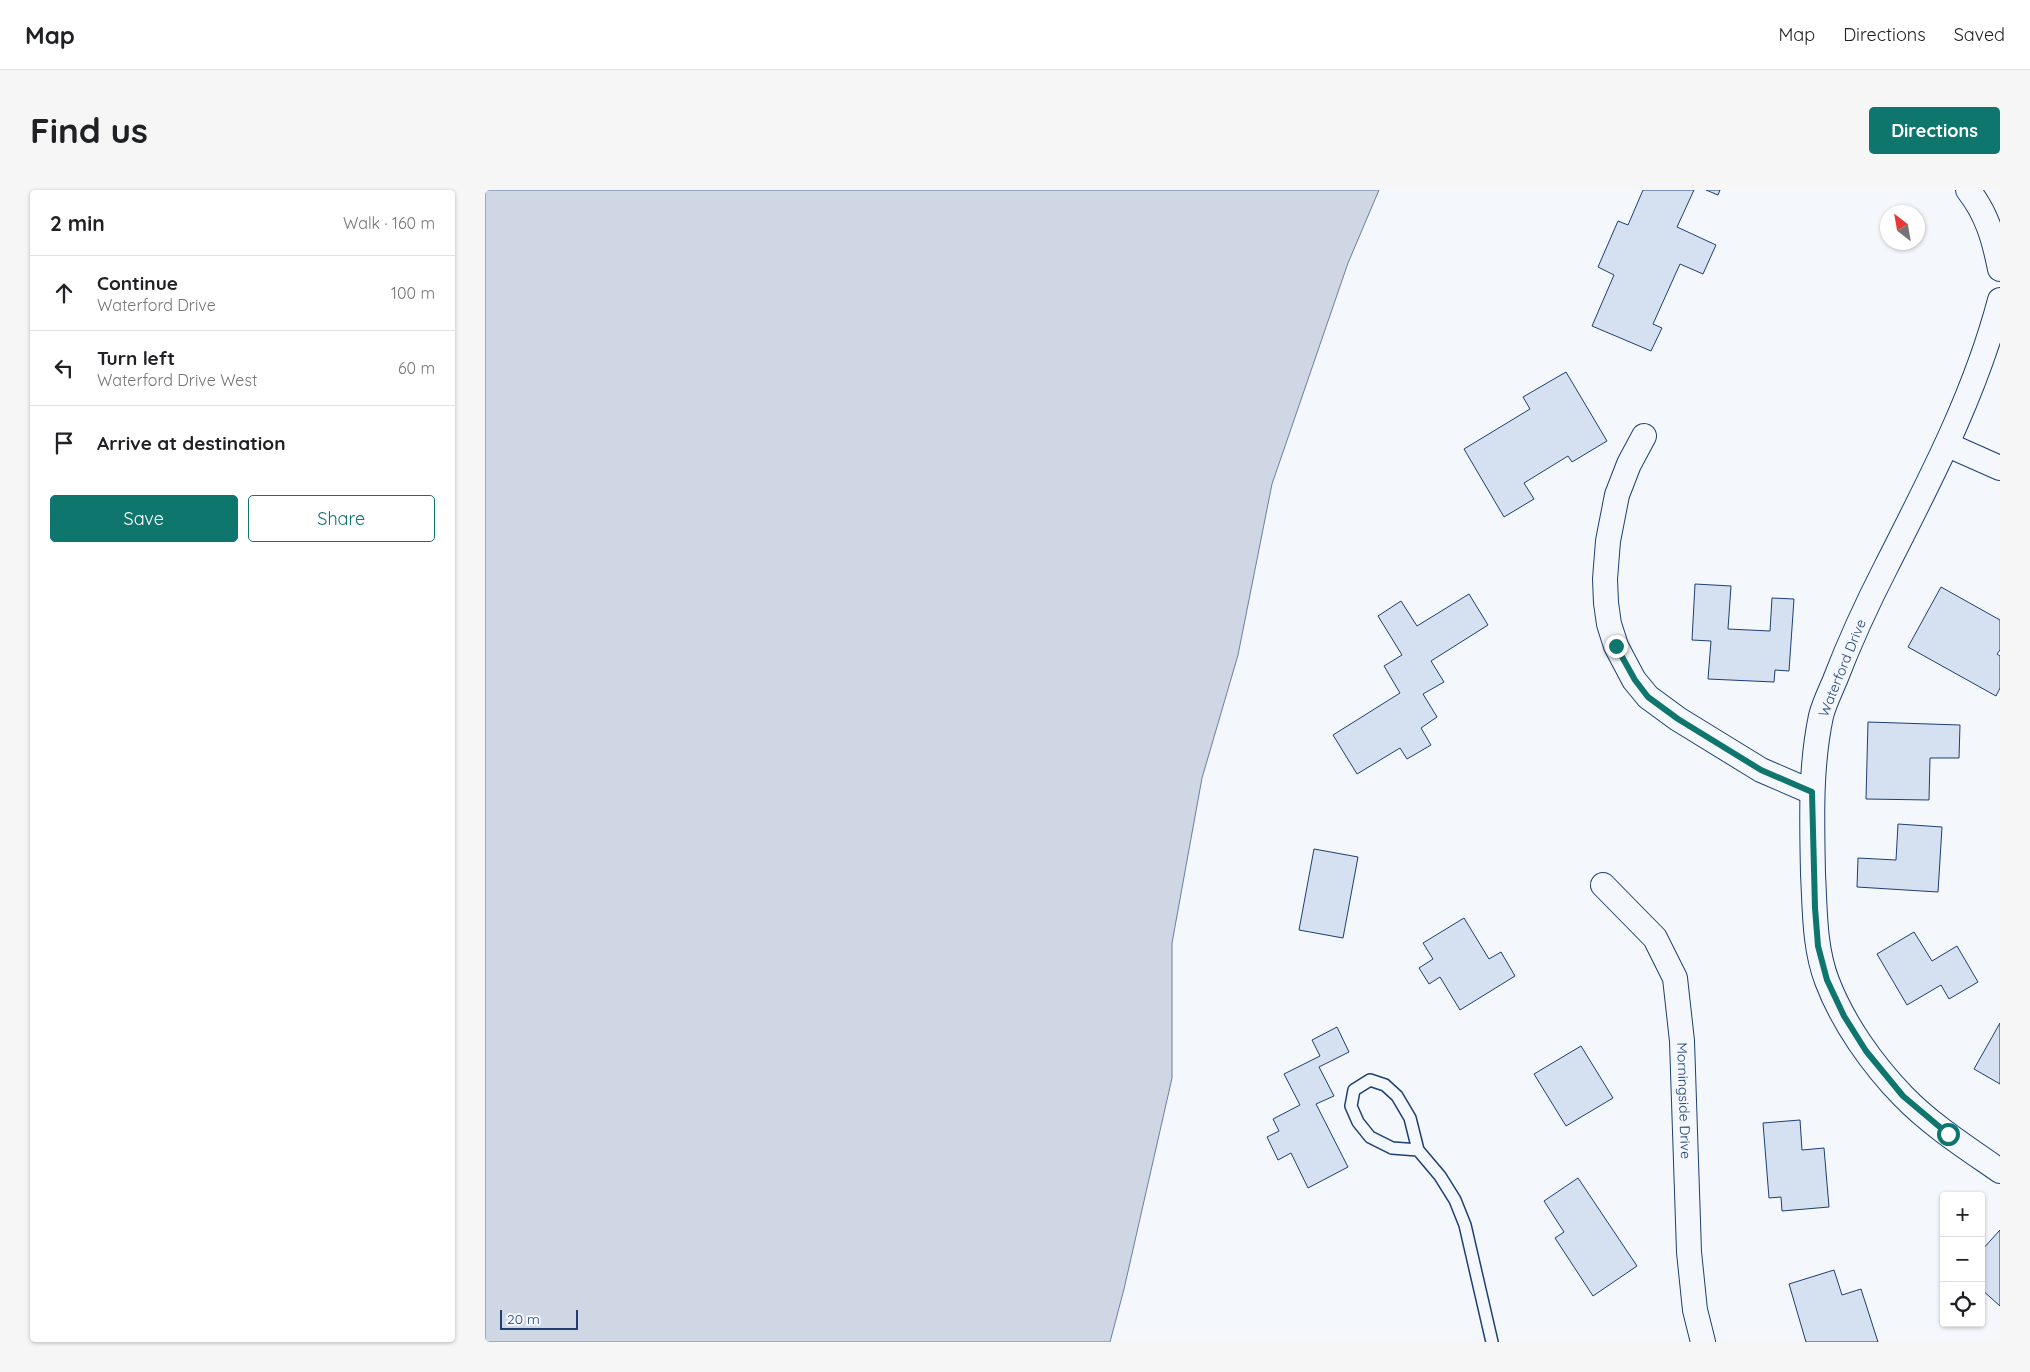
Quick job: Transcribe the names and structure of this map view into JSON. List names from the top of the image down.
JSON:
{
  "streets": {
    "street": ["Waterford Drive", "Morningside Drive"]
  },
  "scale_bar": "20 m",
  "north": "top left",
  "page": {
    "header": "Map",
    "nav": ["Map", "Directions", "Saved"],
    "buttons": [
      "Directions",
      ["Save", "Share"]
    ],
    "title": "Find us",
    "heading": ["2 min", "Walk · 160 m"],
    "list": [
      ["Continue", "Waterford Drive", "100 m"],
      ["Turn left", "Waterford Drive West", "60 m"],
      "Arrive at destination"
    ],
    "map_buttons": ["+", "−"],
    "scale": "20 m"
  }
}
